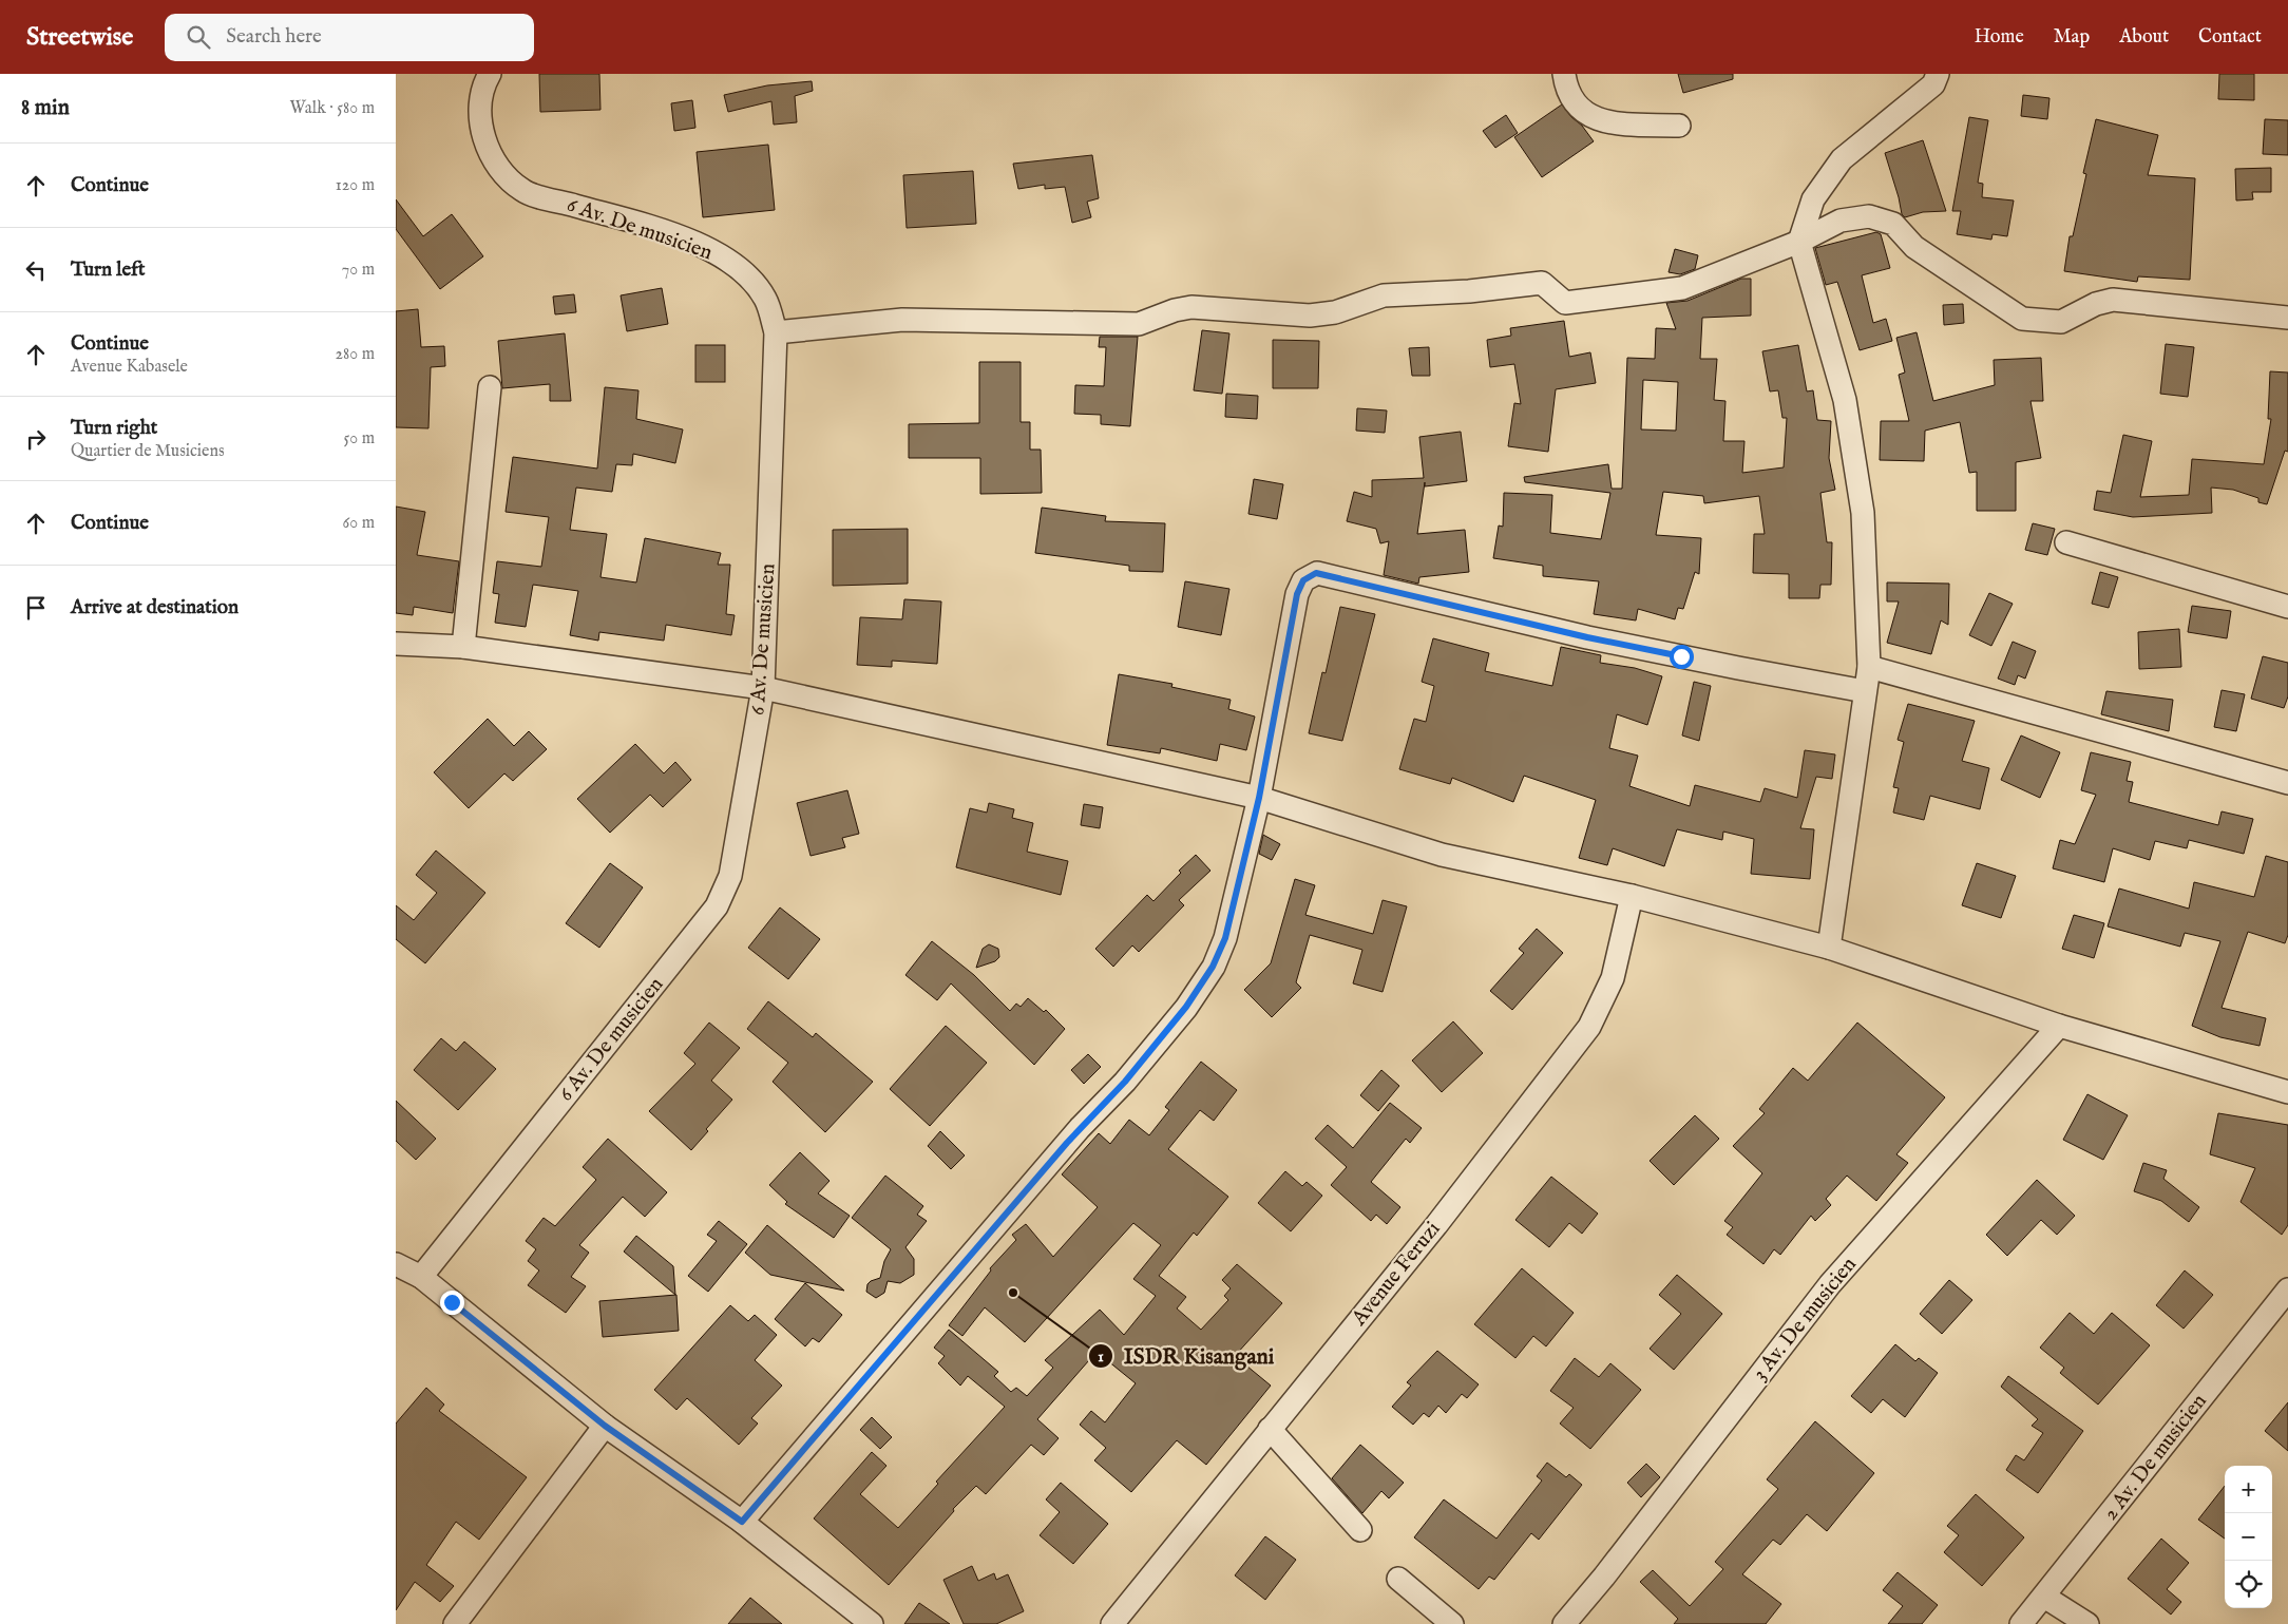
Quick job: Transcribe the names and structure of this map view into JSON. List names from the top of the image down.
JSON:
{
  "streets": {
    "street": [
      "6 Av. De musicien",
      "Avenue Feruzi",
      "3 Av. De musicien",
      "2 Av. De musicien"
    ]
  },
  "places": ["ISDR Kisangani"],
  "page": {
    "header": "Streetwise",
    "search": "Search here",
    "nav": [
      "Home",
      "Map",
      "About",
      "Contact"
    ],
    "heading": ["8 min", "Walk · 580 m"],
    "list": [
      ["Continue", "120 m"],
      ["Turn left", "70 m"],
      ["Continue", "Avenue Kabasele", "280 m"],
      ["Turn right", "Quartier de Musiciens", "50 m"],
      ["Continue", "60 m"],
      "Arrive at destination"
    ],
    "map_buttons": ["+", "−"]
  }
}
